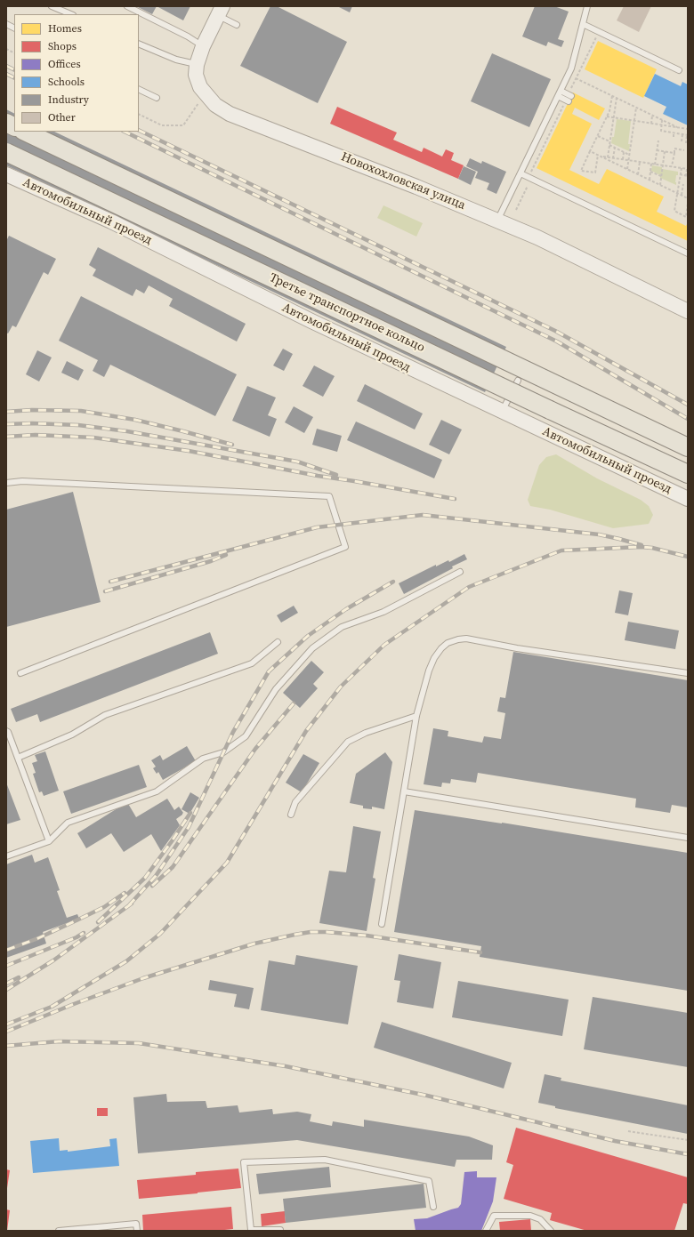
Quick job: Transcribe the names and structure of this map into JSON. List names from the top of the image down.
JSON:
{
  "streets": {
    "main road": ["Третье транспортное кольцо"],
    "street": ["Новохохловская улица", "Автомобильный проезд"]
  },
  "legend": [
    "Homes",
    "Shops",
    "Offices",
    "Schools",
    "Industry",
    "Other"
  ]
}
